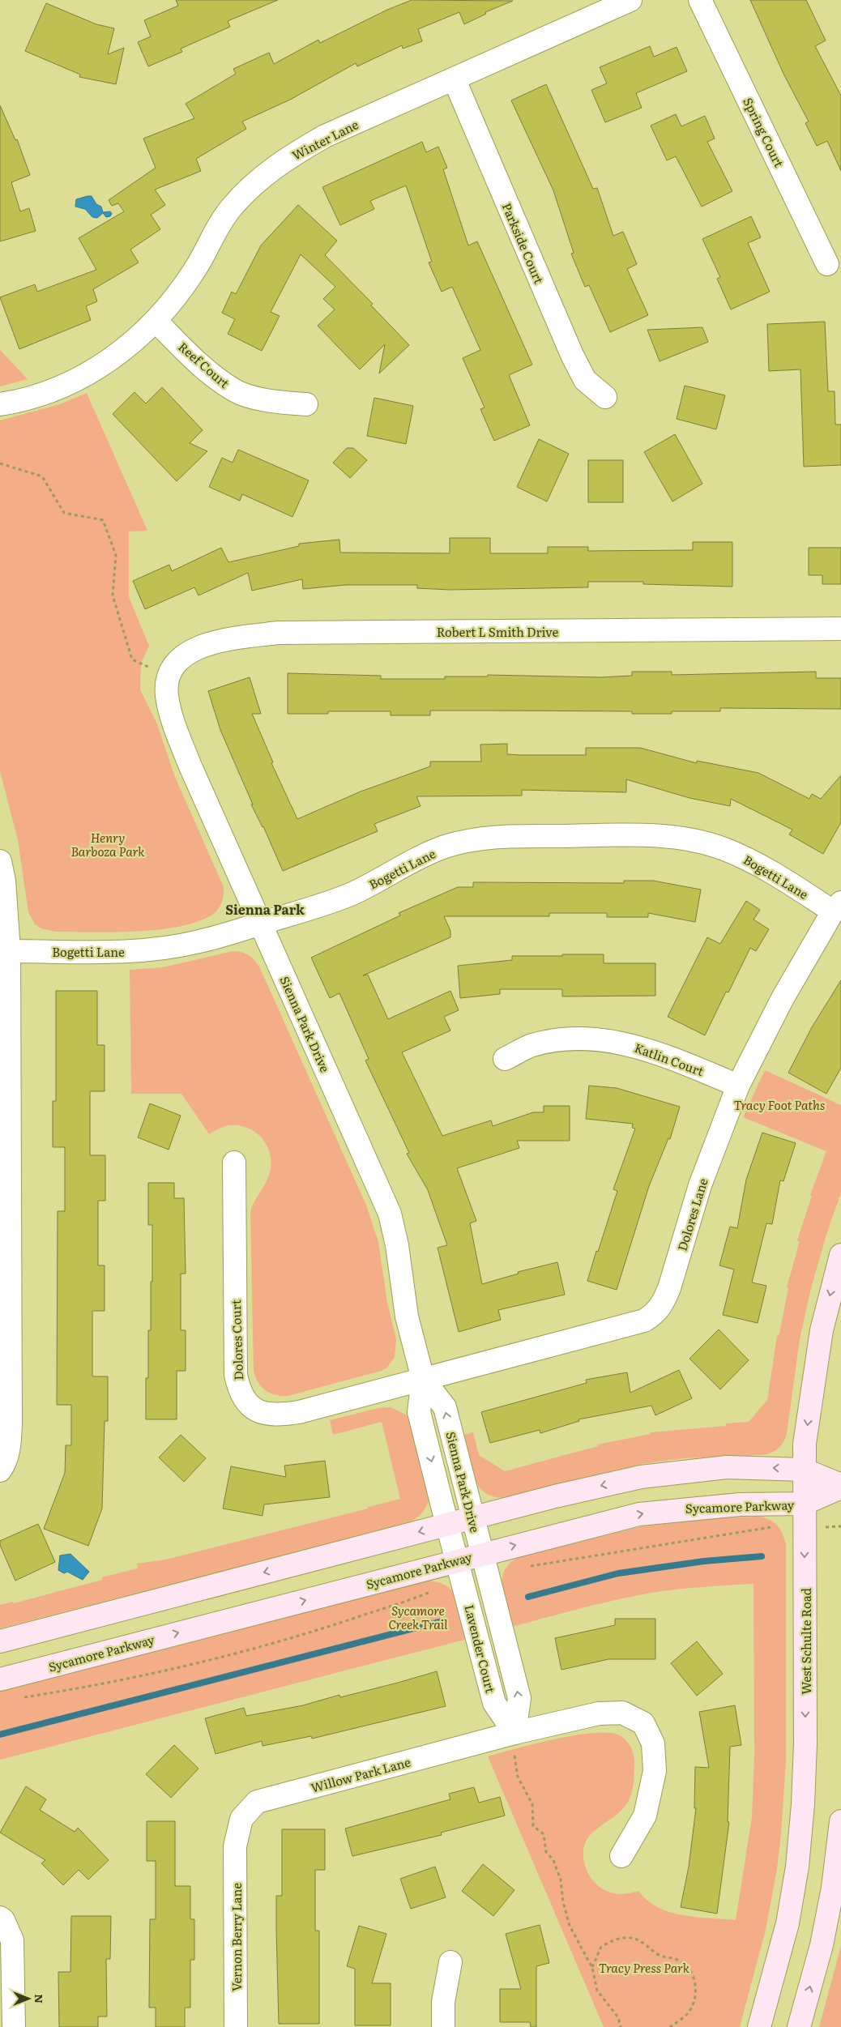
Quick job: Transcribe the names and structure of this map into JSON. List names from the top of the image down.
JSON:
{
  "streets": {
    "main road": ["Sycamore Parkway", "West Schulte Road"],
    "street": [
      "Spring Court",
      "Winter Lane",
      "Parkside Court",
      "Reef Court",
      "Robert L Smith Drive",
      "Bogetti Lane",
      "Sienna Park Drive",
      "Katlin Court",
      "Dolores Lane",
      "Dolores Court",
      "Lavender Court",
      "Willow Park Lane",
      "Vernon Berry Lane"
    ]
  },
  "crossings": [
    ["Winter Lane", "Parkside Court"],
    ["Winter Lane", "Reef Court"],
    ["Robert L Smith Drive", "Sienna Park Drive"],
    ["Bogetti Lane", "Sienna Park Drive"],
    ["Bogetti Lane", "Dolores Lane"],
    ["Sienna Park Drive", "Dolores Lane"],
    ["Sienna Park Drive", "Dolores Court"],
    ["Sienna Park Drive", "Sycamore Parkway"],
    ["Sienna Park Drive", "Lavender Court"],
    ["Sienna Park Drive", "Willow Park Lane"],
    ["Katlin Court", "Dolores Lane"],
    ["Dolores Lane", "Dolores Court"],
    ["Sycamore Parkway", "West Schulte Road"],
    ["Sycamore Parkway", "Lavender Court"],
    ["Lavender Court", "Willow Park Lane"],
    ["Willow Park Lane", "Vernon Berry Lane"]
  ],
  "one_way": ["West Schulte Road"],
  "districts": ["Sienna Park"],
  "parks": [
    "Henry Barboza Park",
    "Tracy Foot Paths",
    "Sycamore Creek Trail",
    "Tracy Press Park"
  ],
  "north": "right"
}
